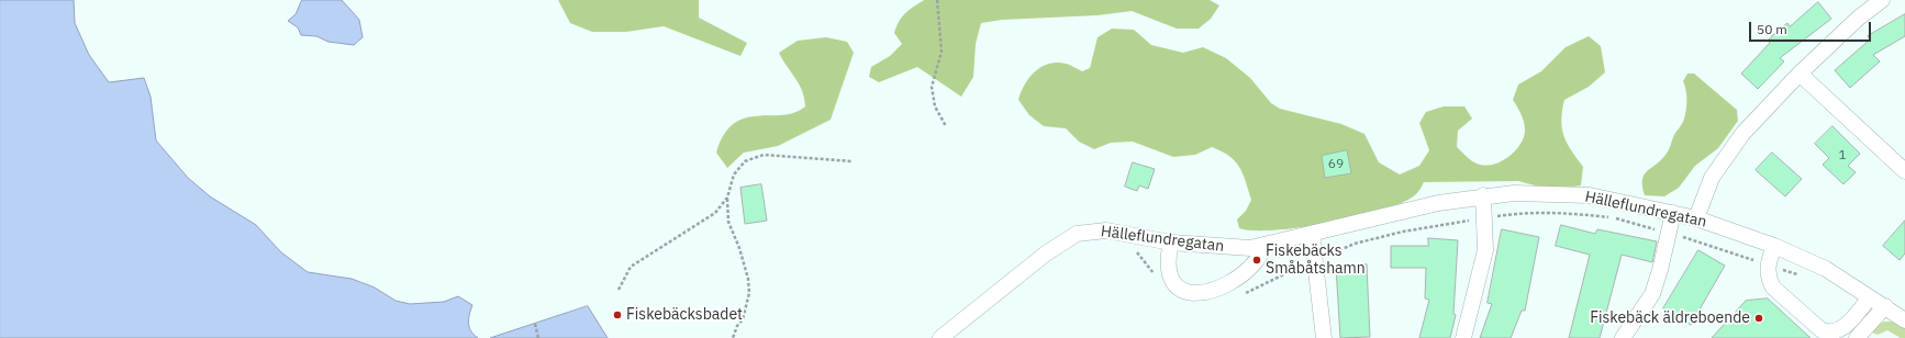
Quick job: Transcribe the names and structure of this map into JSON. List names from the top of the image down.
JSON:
{
  "streets": {
    "street": ["Hälleflundregatan"]
  },
  "places": ["Fiskebäcks Småbåtshamn", "Fiskebäcksbadet", "Fiskebäck äldreboende"],
  "house_numbers": ["1", "69"],
  "scale_bar": "50 m"
}
